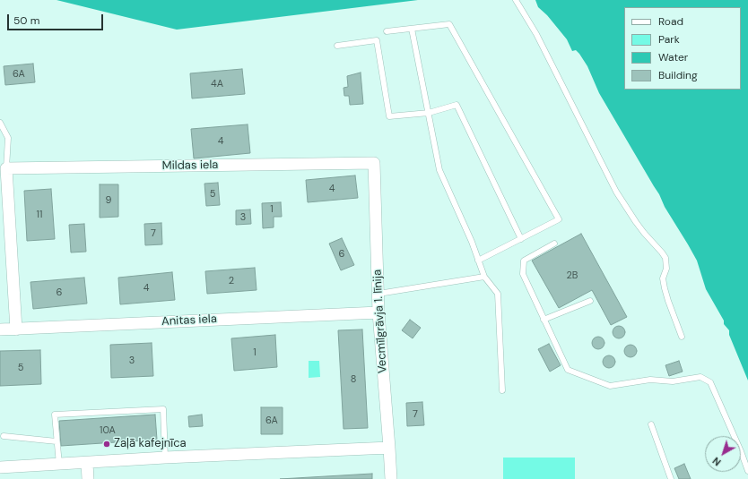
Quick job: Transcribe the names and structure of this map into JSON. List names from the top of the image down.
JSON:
{
  "streets": {
    "street": ["Mildas iela", "Anitas iela", "Vecmīlgrāvja 1. līnija"]
  },
  "crossings": [
    ["Mildas iela", "Vecmīlgrāvja 1. līnija"],
    ["Anitas iela", "Vecmīlgrāvja 1. līnija"]
  ],
  "places": ["Zaļā kafejnīca"],
  "house_numbers": [
    "6A",
    "4A",
    "4",
    "4",
    "5",
    "9",
    "1",
    "11",
    "3",
    "7",
    "6",
    "2B",
    "2",
    "4",
    "6",
    "1",
    "3",
    "5",
    "8",
    "7",
    "6A",
    "10A"
  ],
  "legend": [
    "Road",
    "Park",
    "Water",
    "Building"
  ],
  "scale_bar": "50 m",
  "north": "bottom left"
}
